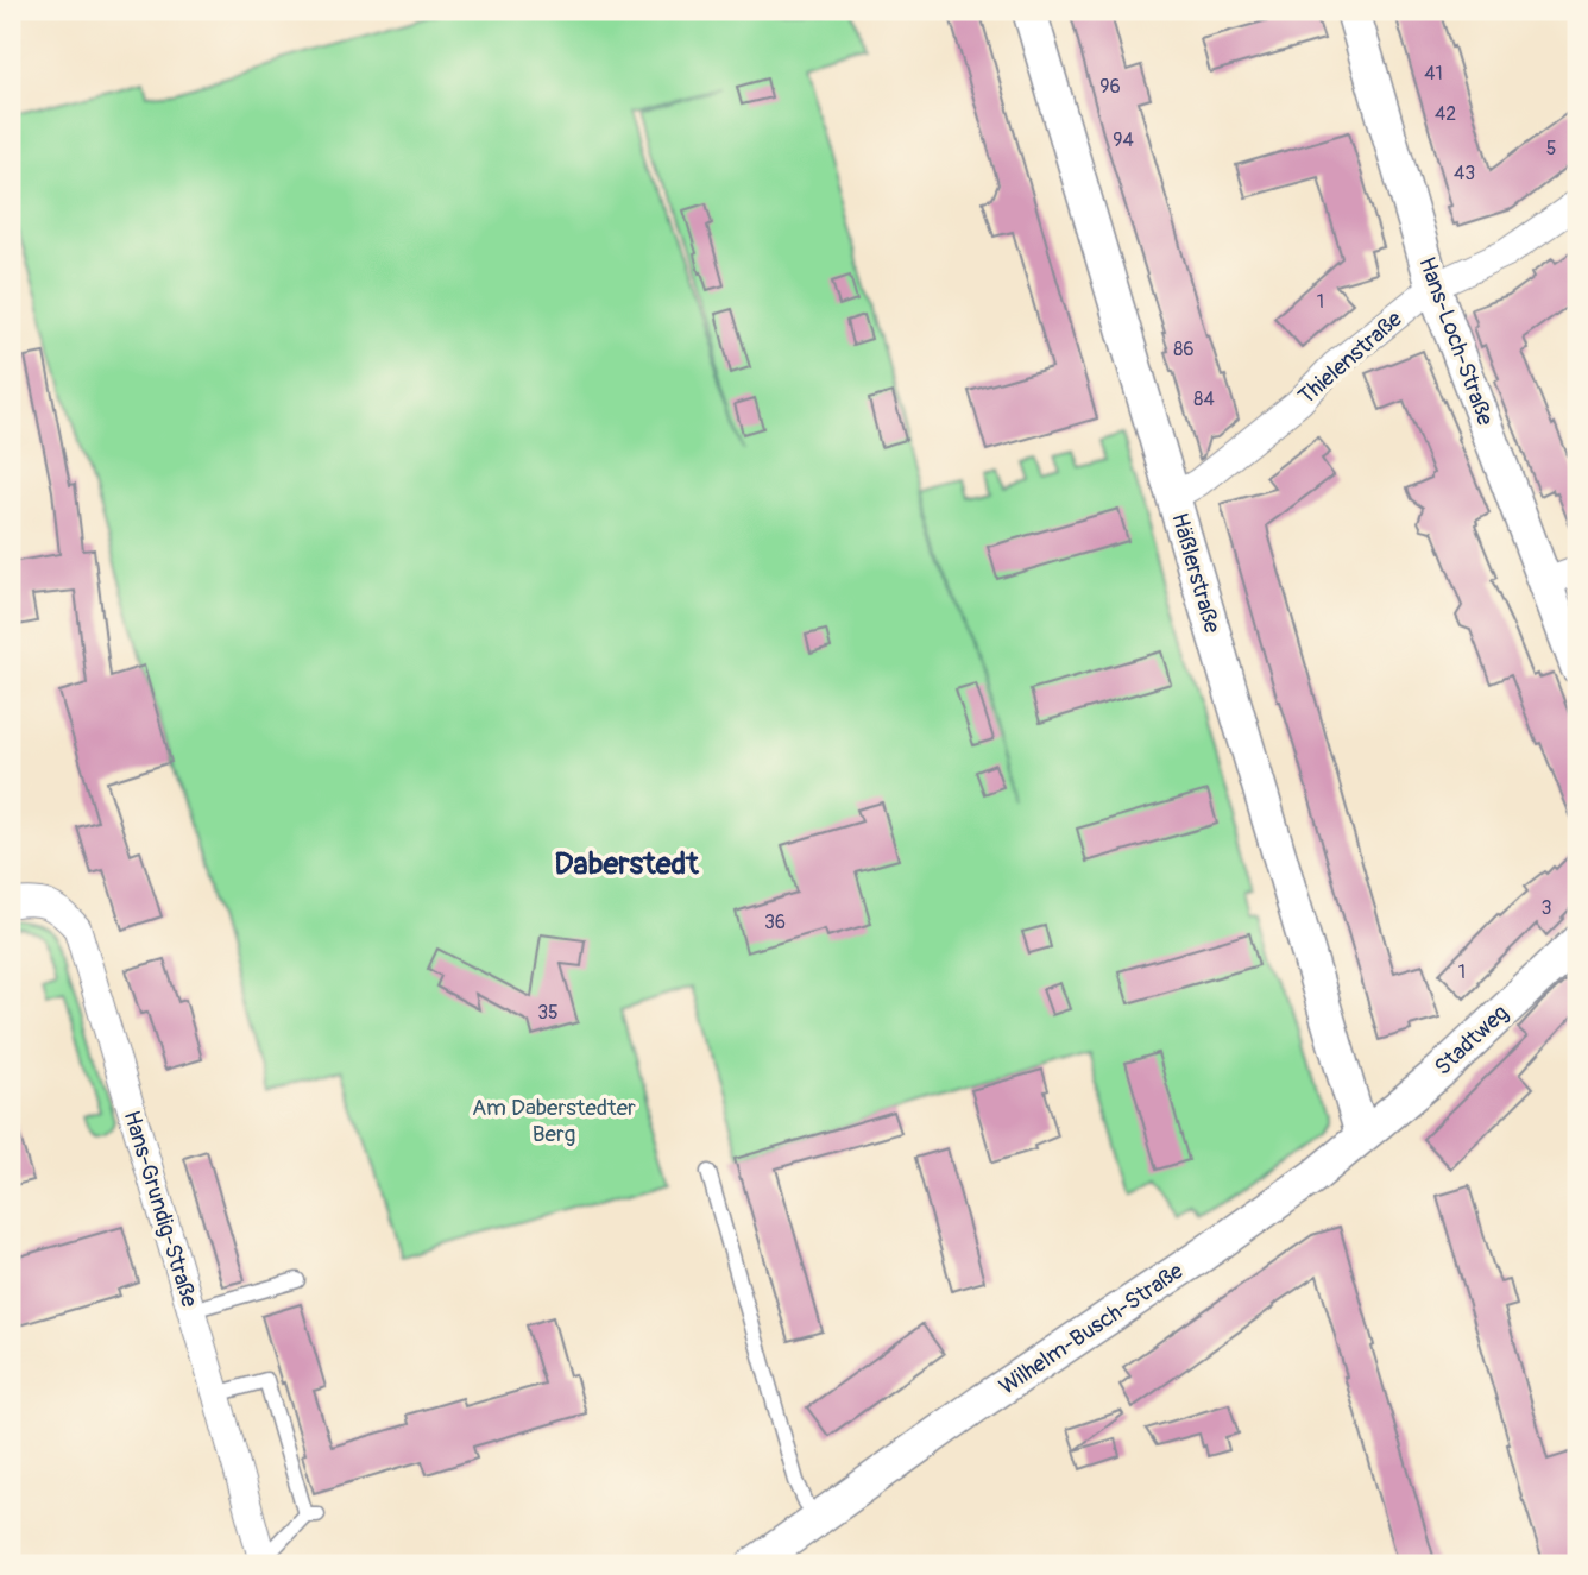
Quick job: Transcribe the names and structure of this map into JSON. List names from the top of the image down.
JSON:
{
  "streets": {
    "street": [
      "Hans-Loch-Straße",
      "Thielenstraße",
      "Häßlerstraße",
      "Stadtweg",
      "Hans-Grundig-Straße",
      "Wilhelm-Busch-Straße"
    ]
  },
  "crossings": [
    ["Hans-Loch-Straße", "Thielenstraße"],
    ["Thielenstraße", "Häßlerstraße"],
    ["Häßlerstraße", "Stadtweg"],
    ["Häßlerstraße", "Wilhelm-Busch-Straße"],
    ["Stadtweg", "Wilhelm-Busch-Straße"]
  ],
  "districts": ["Daberstedt"],
  "parks": ["Am Daberstedter Berg"],
  "house_numbers": [
    "41",
    "96",
    "42",
    "94",
    "5",
    "43",
    "1",
    "86",
    "84",
    "3",
    "36",
    "1",
    "35"
  ]
}
